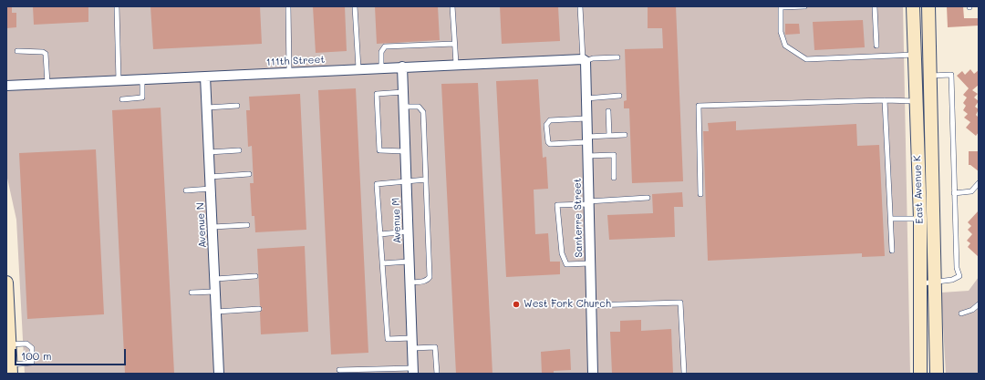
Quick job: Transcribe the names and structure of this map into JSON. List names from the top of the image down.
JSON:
{
  "streets": {
    "street": [
      "111th Street",
      "East Avenue K",
      "Santerre Street",
      "Avenue M",
      "Avenue N"
    ]
  },
  "crossings": [
    ["111th Street", "Santerre Street"],
    ["111th Street", "Avenue M"],
    ["111th Street", "Avenue N"]
  ],
  "places": ["West Fork Church"],
  "scale_bar": "100 m"
}
